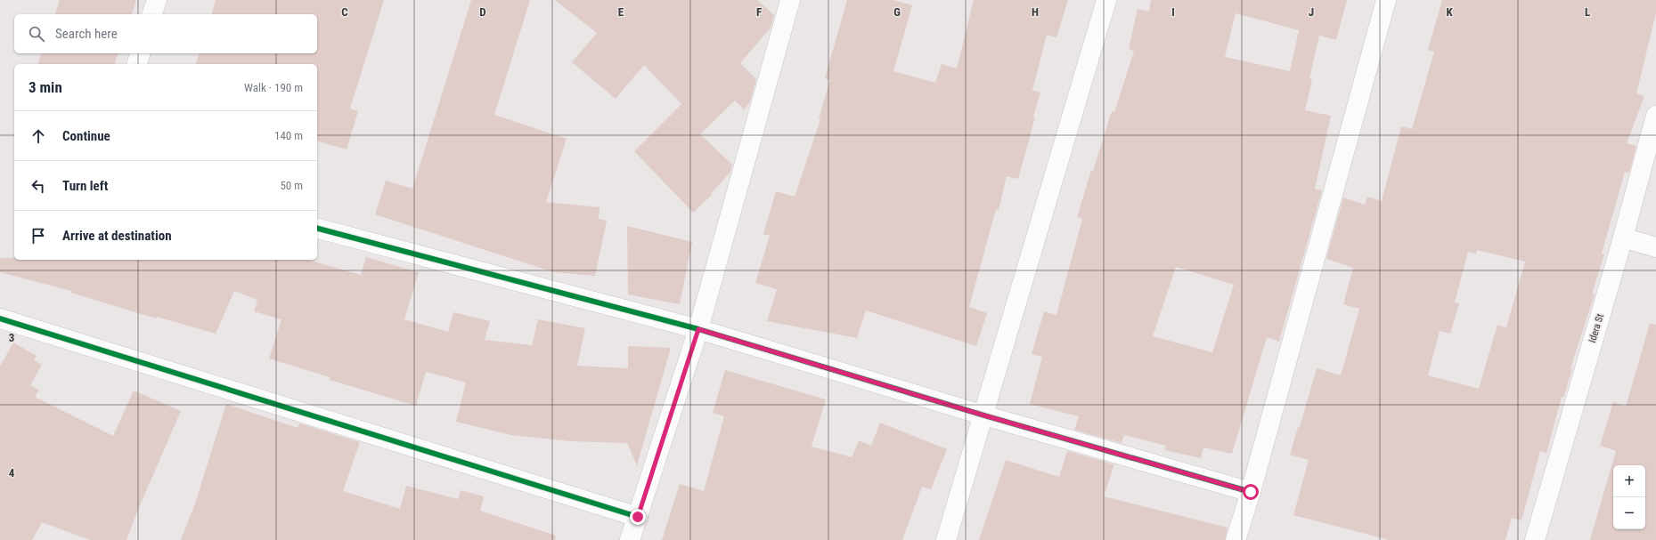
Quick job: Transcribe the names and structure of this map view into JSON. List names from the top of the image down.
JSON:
{
  "streets": {
    "street": ["Idera St"]
  },
  "page": {
    "search": "Search here",
    "heading": ["3 min", "Walk · 190 m"],
    "list": [
      ["Continue", "140 m"],
      ["Turn left", "50 m"],
      "Arrive at destination"
    ],
    "map_buttons": ["+", "−"]
  },
  "grid": {
    "columns": [
      "C",
      "D",
      "E",
      "F",
      "G",
      "H",
      "I",
      "J",
      "K",
      "L"
    ],
    "rows": ["3", "4"]
  }
}
